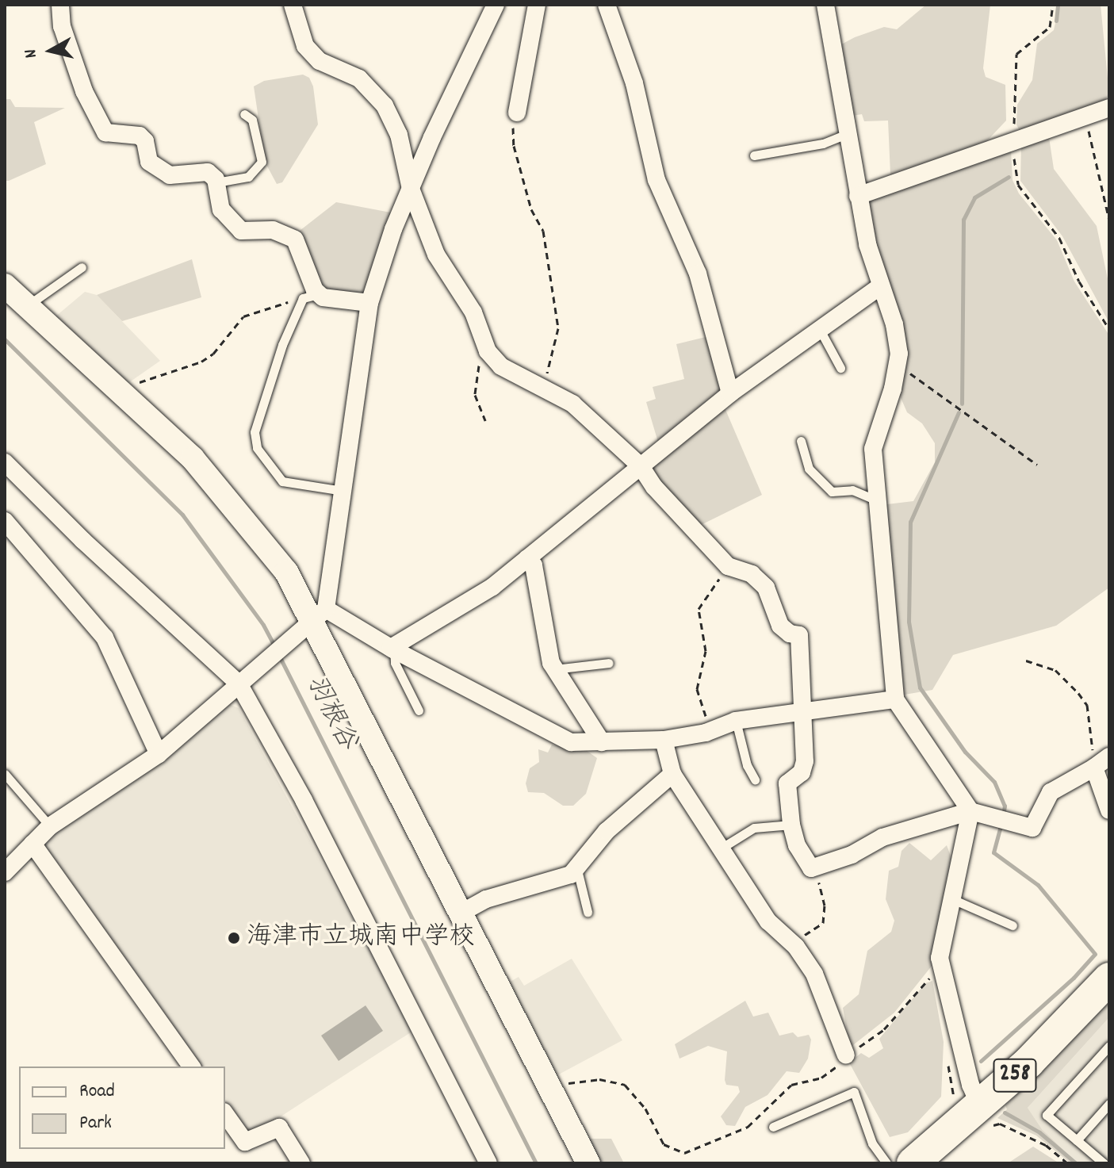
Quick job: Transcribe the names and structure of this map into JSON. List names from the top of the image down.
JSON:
{
  "streets": {
    "highway": ["258"]
  },
  "water": ["羽根谷"],
  "places": ["海津市立城南中学校"],
  "legend": ["Road", "Park"],
  "north": "left"
}
